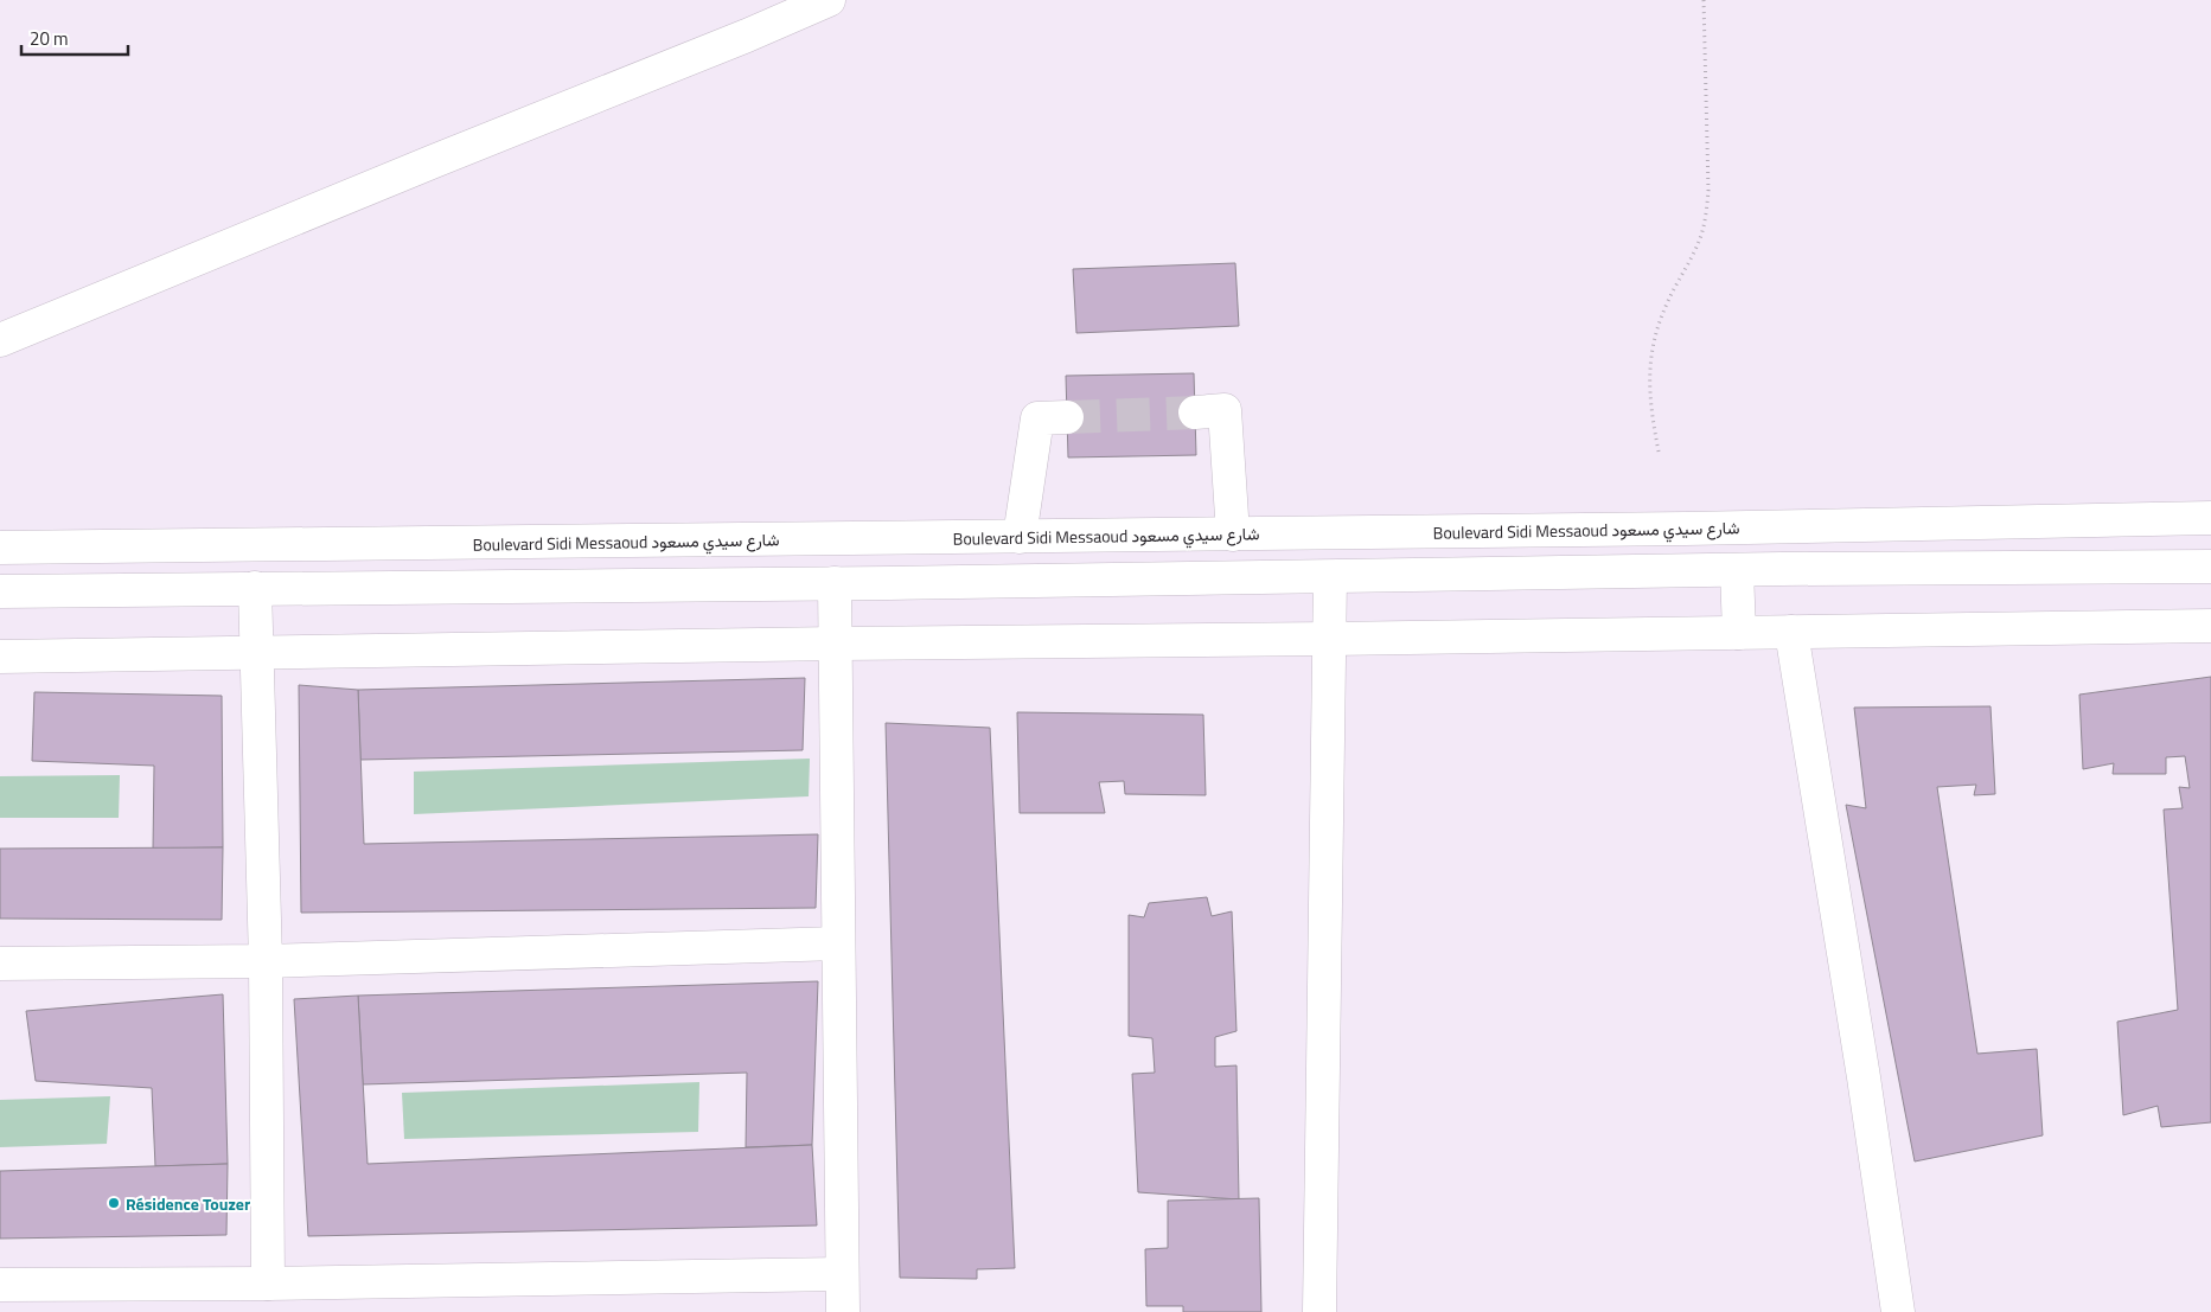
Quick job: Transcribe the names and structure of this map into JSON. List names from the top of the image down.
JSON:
{
  "streets": {
    "street": ["Boulevard Sidi Messaoud شارع سيدي مسعود"]
  },
  "places": ["Résidence Touzer"],
  "scale_bar": "20 m"
}
